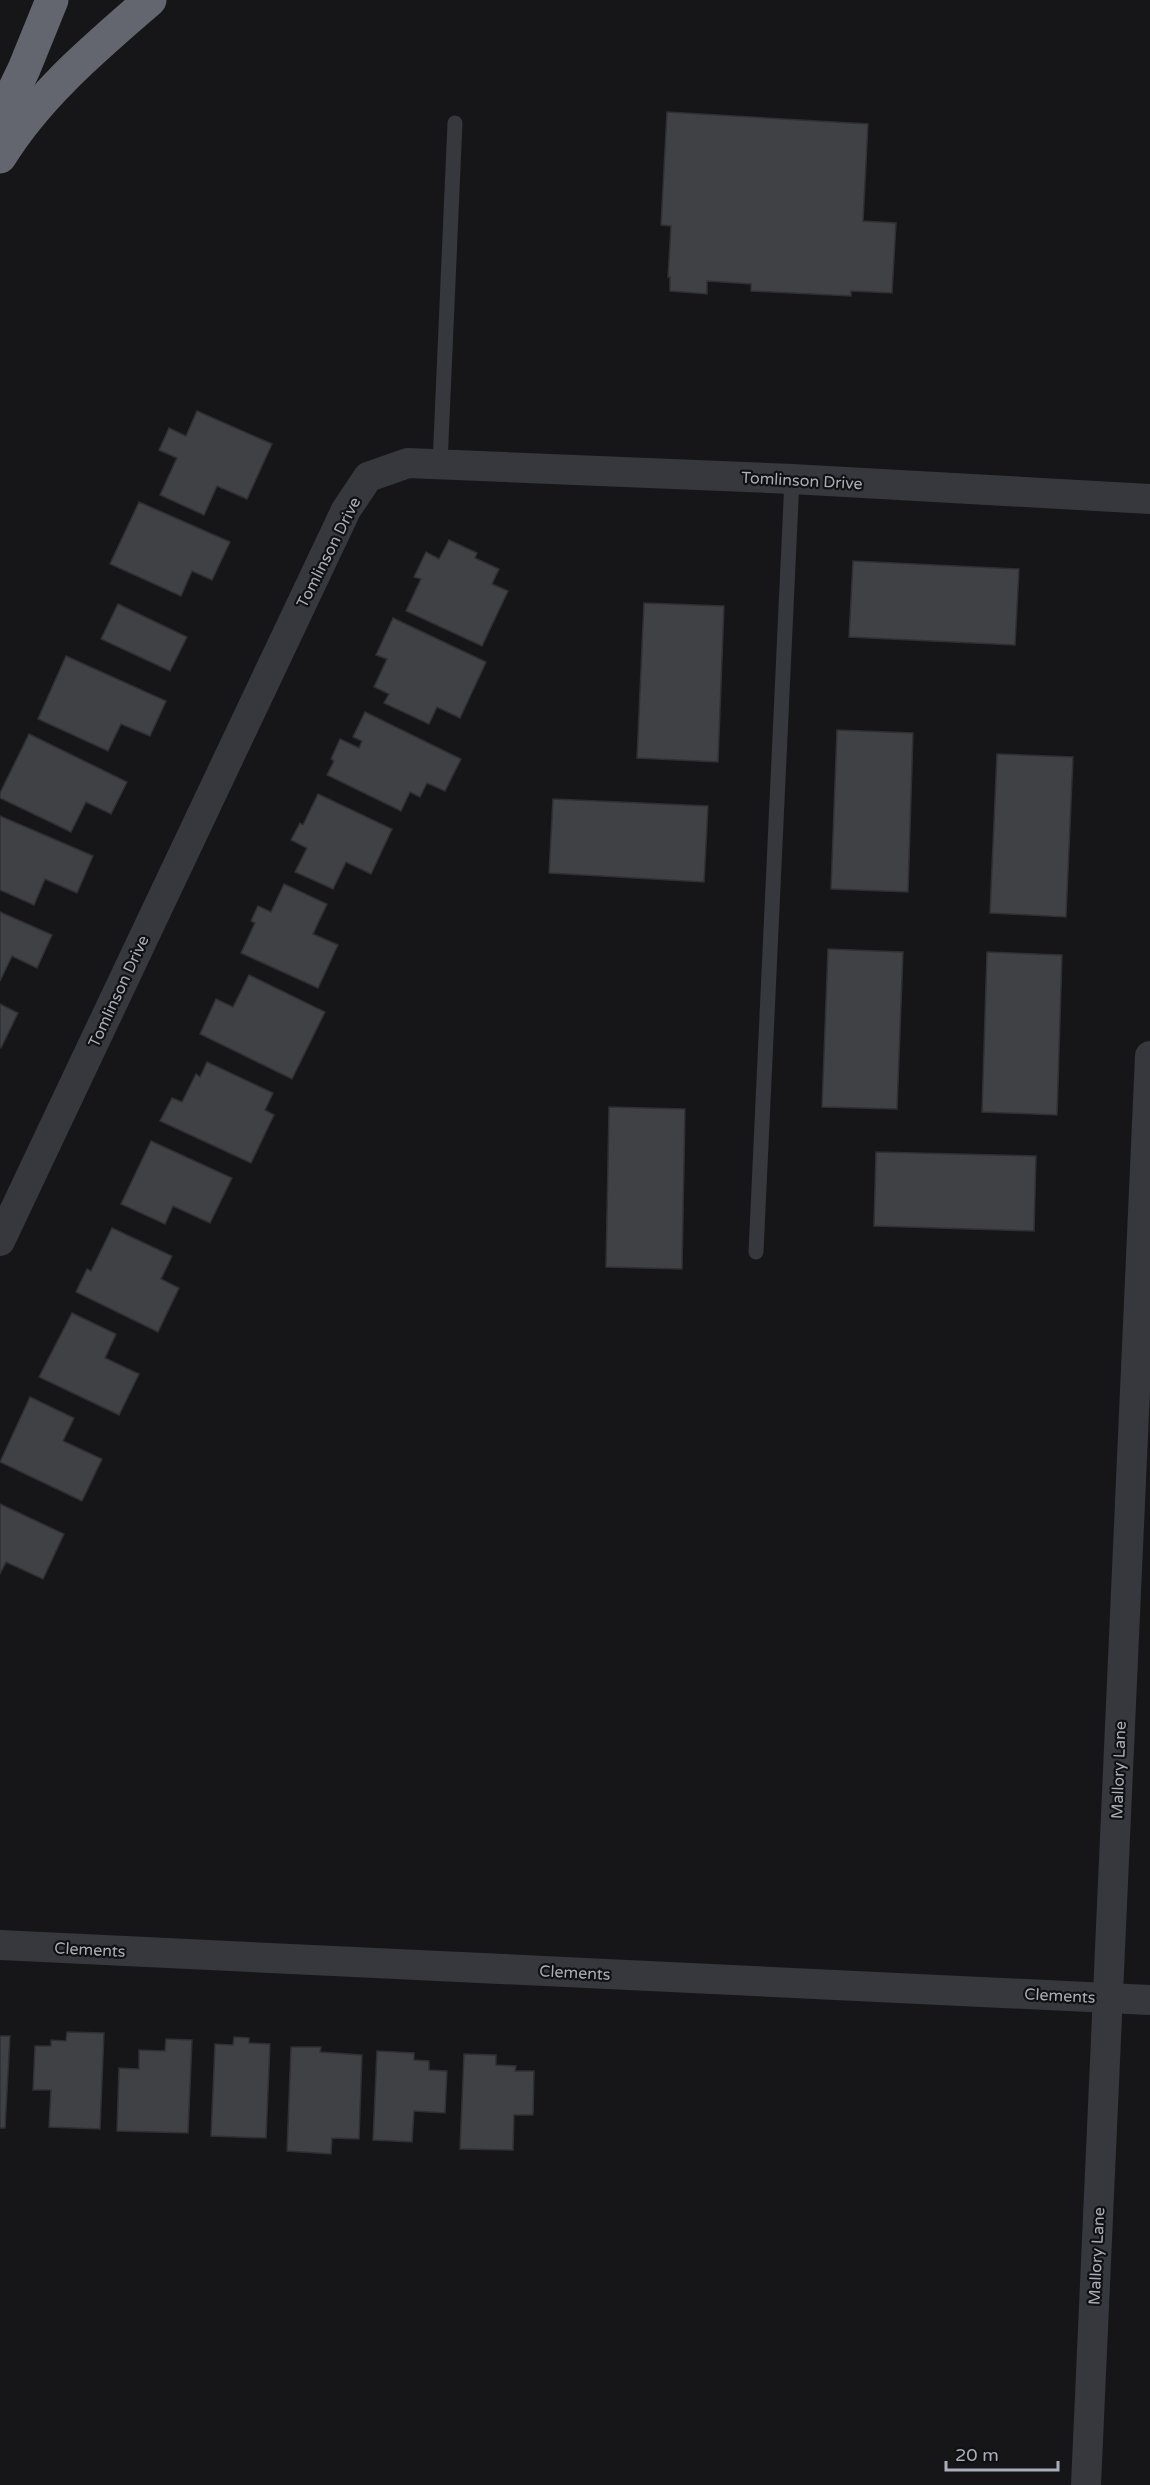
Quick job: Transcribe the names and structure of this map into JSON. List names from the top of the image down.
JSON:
{
  "streets": {
    "street": ["Tomlinson Drive", "Mallory Lane", "Clements"]
  },
  "crossings": [
    ["Mallory Lane", "Clements"]
  ],
  "scale_bar": "20 m"
}
